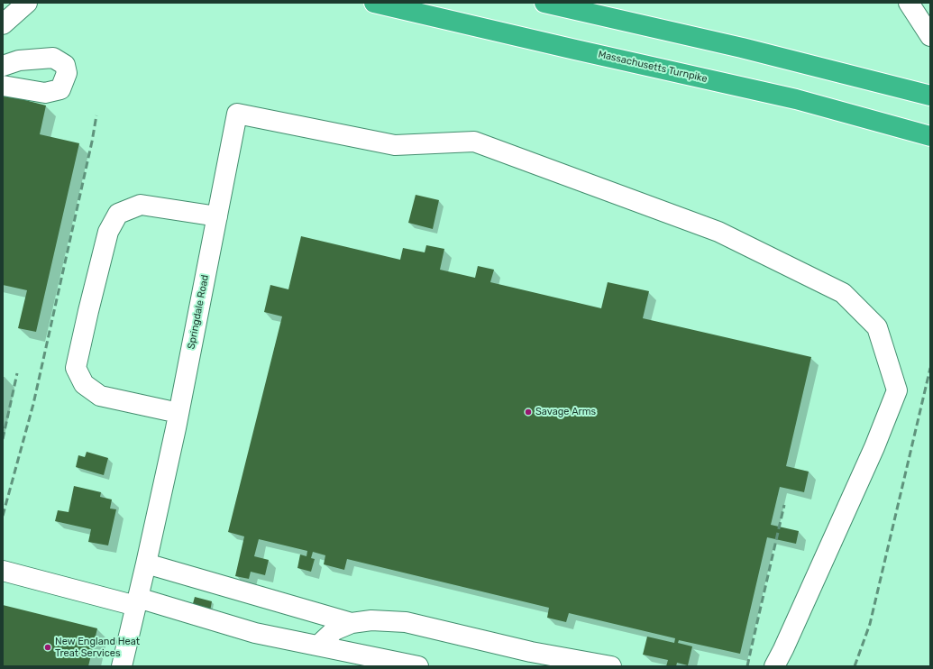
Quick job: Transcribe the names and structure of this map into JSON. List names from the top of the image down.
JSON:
{
  "streets": {
    "highway": ["Massachusetts Turnpike"],
    "street": ["Springdale Road"]
  },
  "places": ["Savage Arms", "New England Heat Treat Services"]
}
